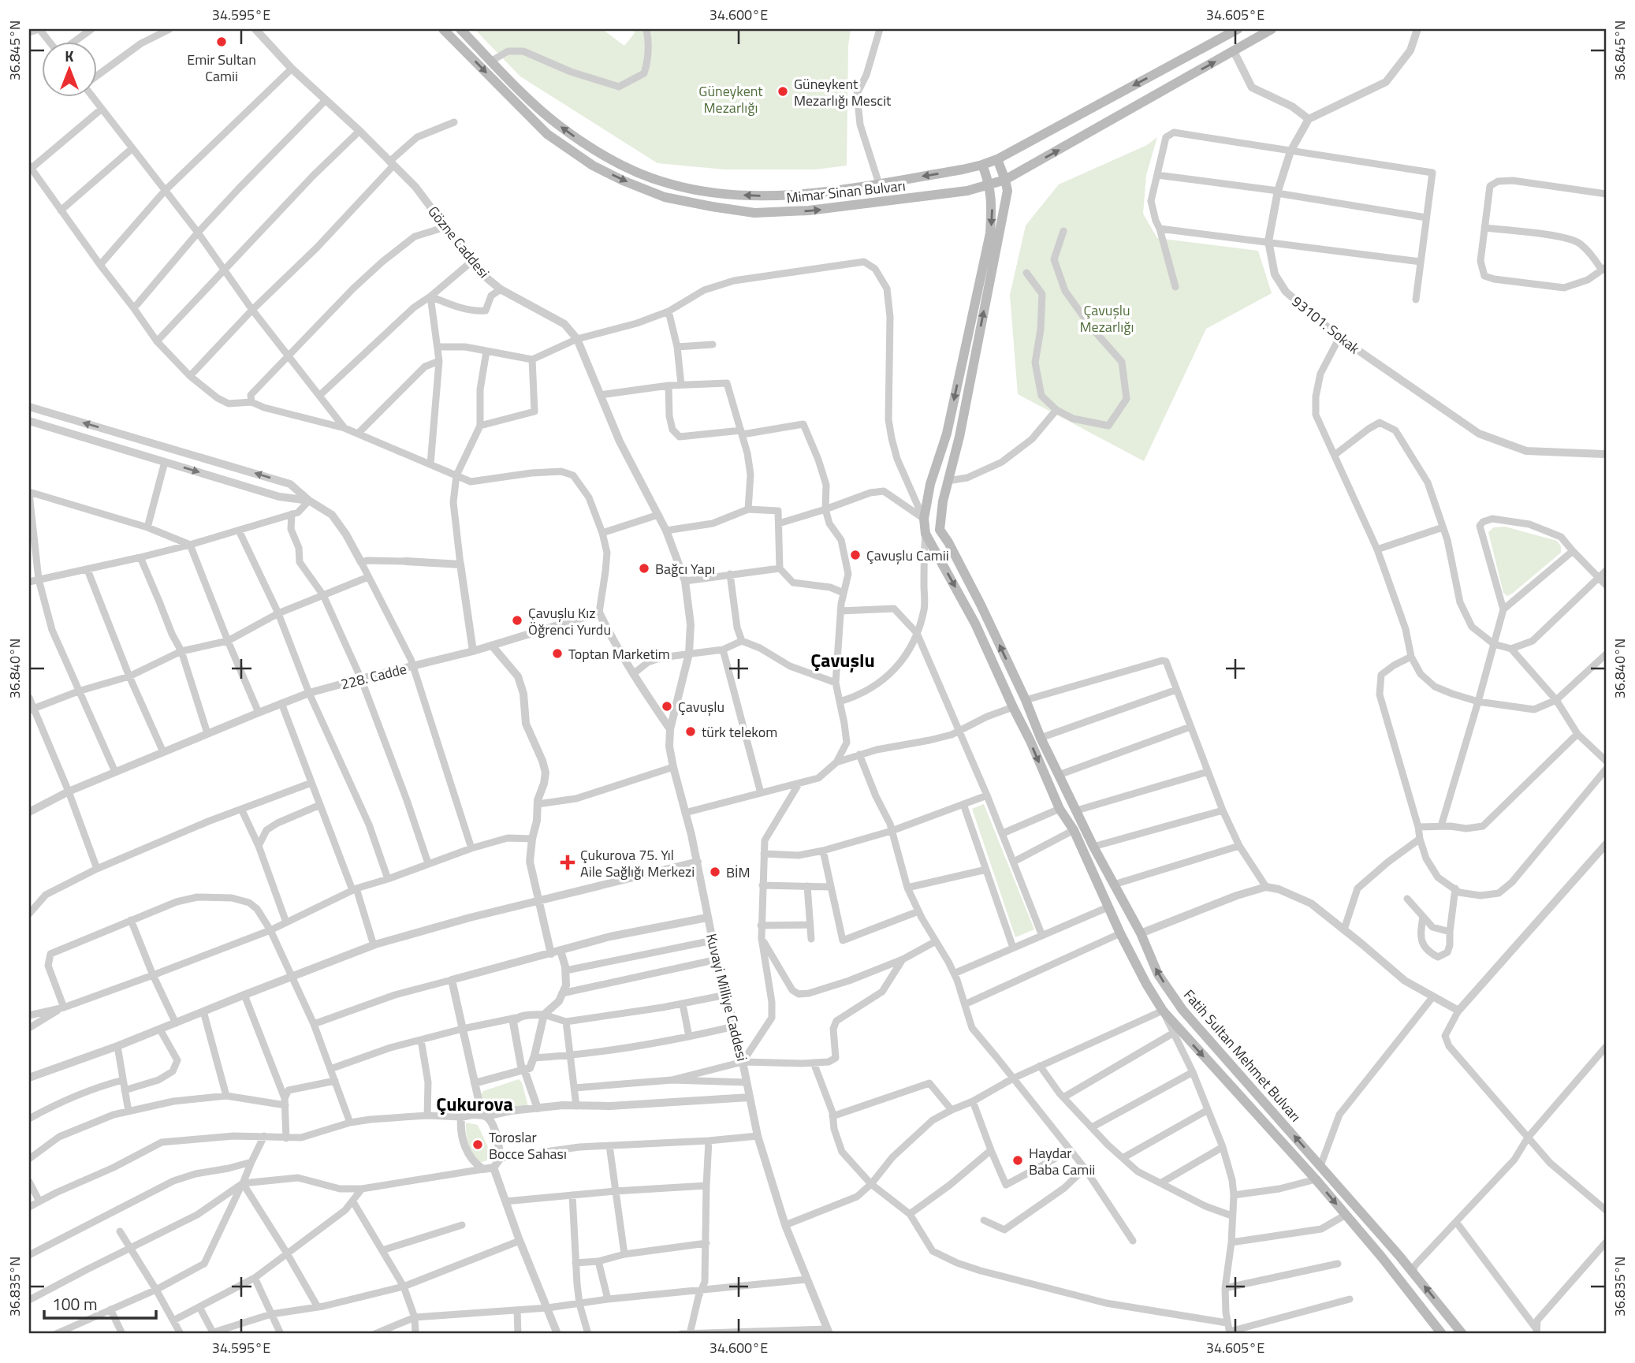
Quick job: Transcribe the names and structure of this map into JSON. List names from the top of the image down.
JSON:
{
  "streets": {
    "main road": ["Mimar Sinan Bulvarı", "Fatih Sultan Mehmet Bulvarı"],
    "street": [
      "Gözne Caddesi",
      "93101. Sokak",
      "228. Cadde",
      "Kuvayi Milliye Caddesi"
    ]
  },
  "crossings": [
    ["Mimar Sinan Bulvarı", "Fatih Sultan Mehmet Bulvarı"],
    ["Gözne Caddesi", "Kuvayi Milliye Caddesi"]
  ],
  "districts": ["Çavuşlu", "Çukurova"],
  "parks": ["Güneykent Mezarlığı", "Çavuşlu Mezarlığı"],
  "places": {
    "other": [
      "Emir Sultan Camii",
      "Güneykent Mezarlığı Mescit",
      "Çavuşlu Camii",
      "Bağcı Yapı",
      "Çavuşlu Kız Öğrenci Yurdu",
      "Toptan Marketim",
      "Çavuşlu",
      "türk telekom",
      "BİM",
      "Toroslar Bocce Sahası",
      "Haydar Baba Camii"
    ],
    "health": ["Çukurova 75. Yıl Aile Sağlığı Merkezi"]
  },
  "scale_bar": "100 m",
  "north": "top",
  "coordinates": [
    "34.595°E",
    "34.600°E",
    "34.605°E",
    "36.845°N",
    "36.840°N",
    "36.835°N"
  ]
}
